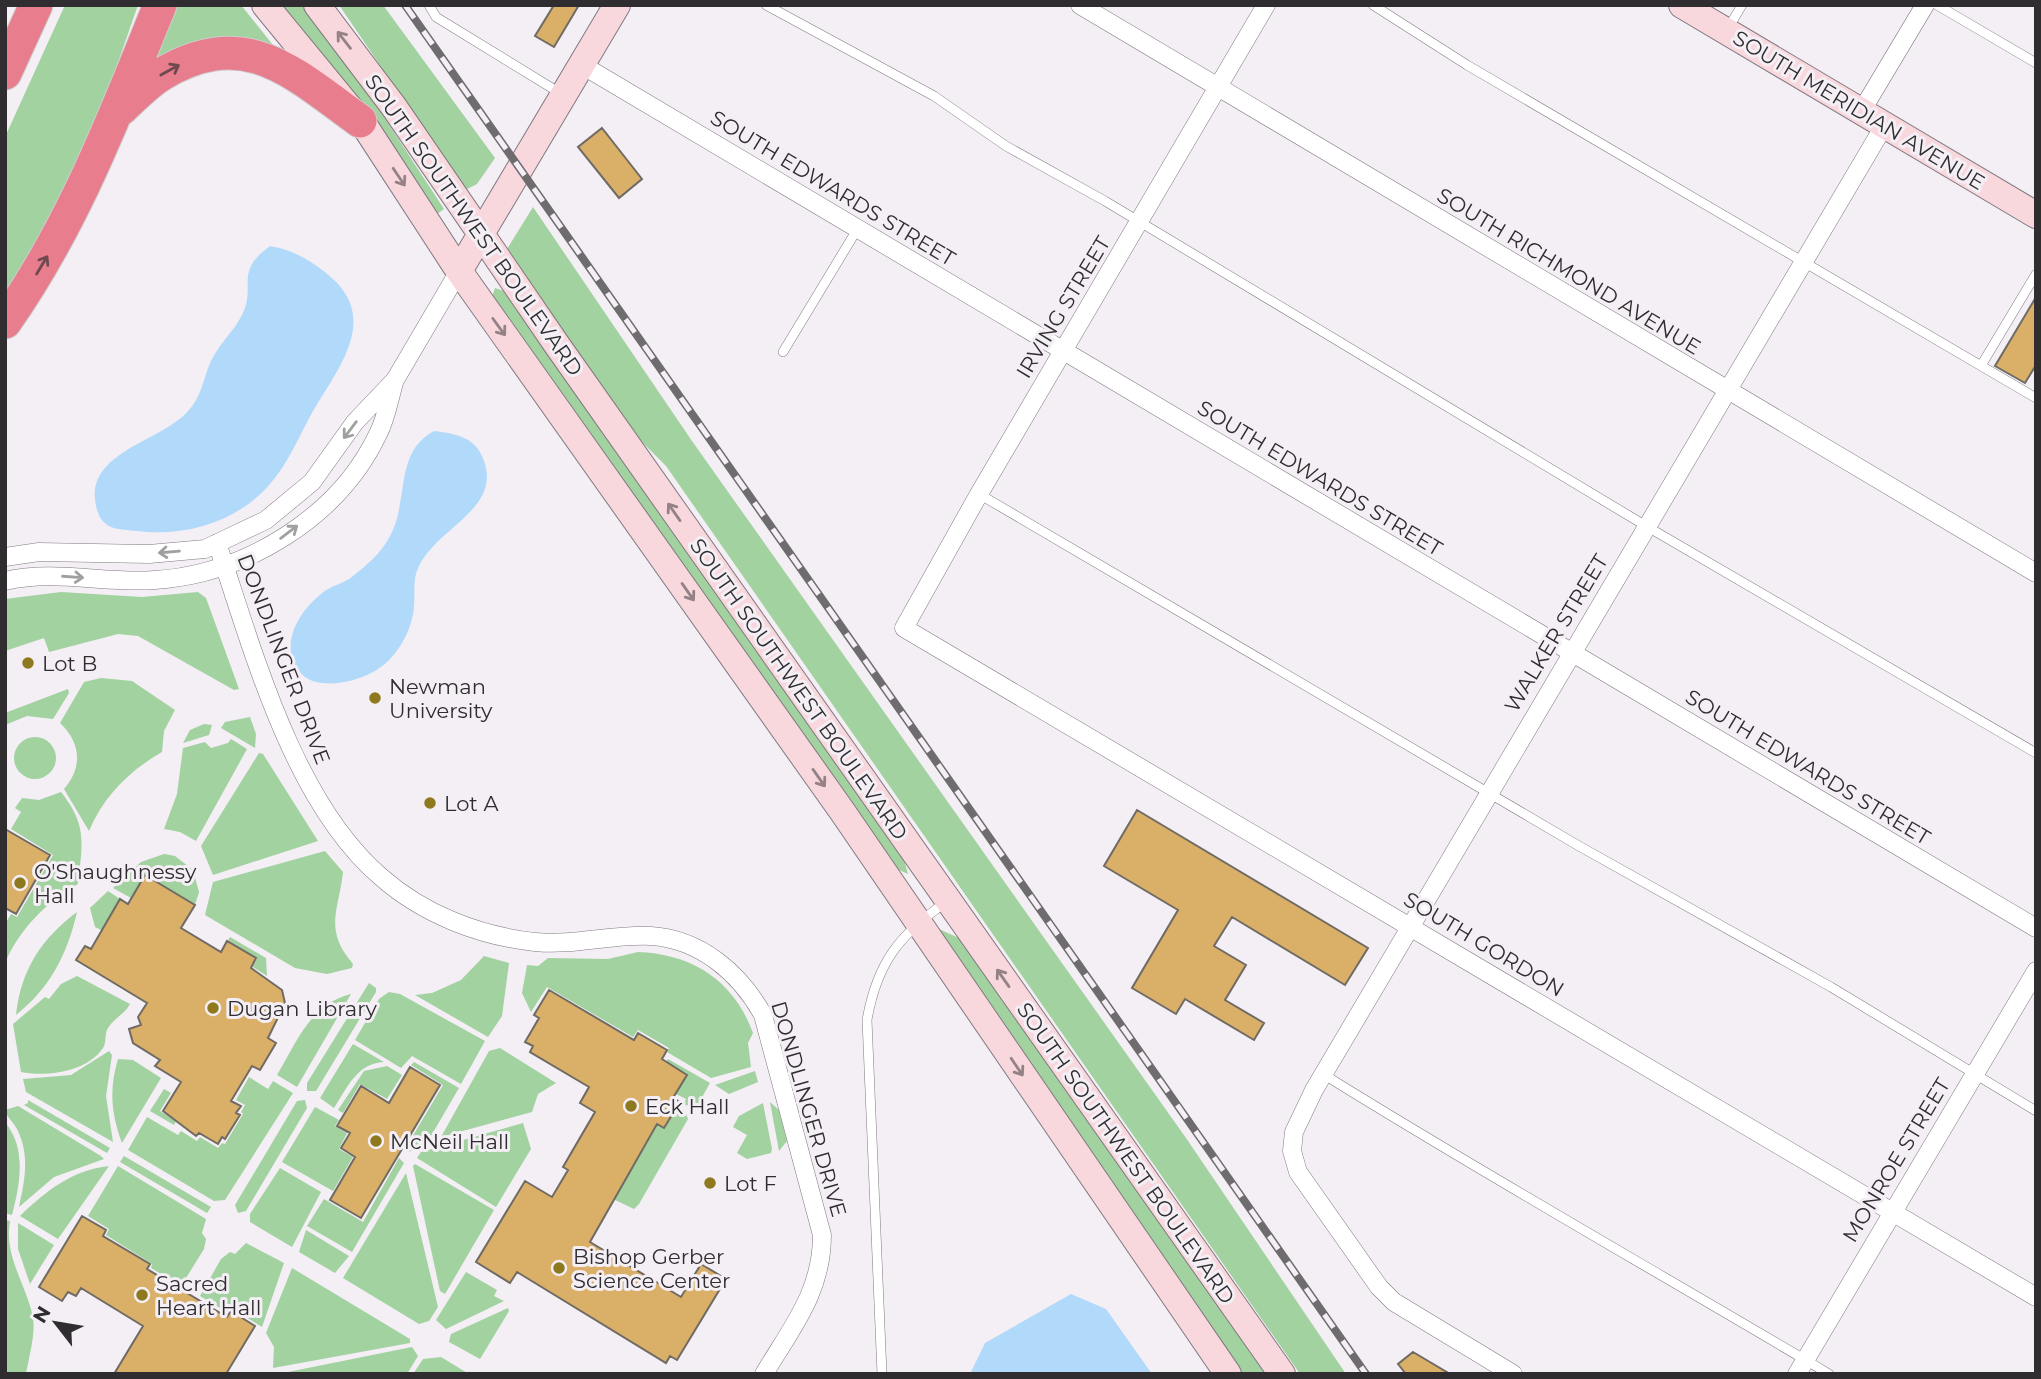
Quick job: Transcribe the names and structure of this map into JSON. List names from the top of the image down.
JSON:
{
  "streets": {
    "main road": ["SOUTH MERIDIAN AVENUE", "SOUTH SOUTHWEST BOULEVARD"],
    "street": [
      "SOUTH EDWARDS STREET",
      "SOUTH RICHMOND AVENUE",
      "IRVING STREET",
      "WALKER STREET",
      "DONDLINGER DRIVE",
      "SOUTH GORDON",
      "MONROE STREET"
    ]
  },
  "crossings": [
    ["SOUTH MERIDIAN AVENUE", "WALKER STREET"],
    ["SOUTH EDWARDS STREET", "IRVING STREET"],
    ["SOUTH EDWARDS STREET", "WALKER STREET"],
    ["SOUTH RICHMOND AVENUE", "IRVING STREET"],
    ["SOUTH RICHMOND AVENUE", "WALKER STREET"],
    ["IRVING STREET", "SOUTH GORDON"],
    ["WALKER STREET", "SOUTH GORDON"],
    ["SOUTH GORDON", "MONROE STREET"]
  ],
  "places": [
    "Lot B",
    "Newman University",
    "Lot A",
    "O'Shaughnessy Hall",
    "Dugan Library",
    "Eck Hall",
    "McNeil Hall",
    "Lot F",
    "Bishop Gerber Science Center",
    "Sacred Heart Hall"
  ],
  "north": "top left"
}
